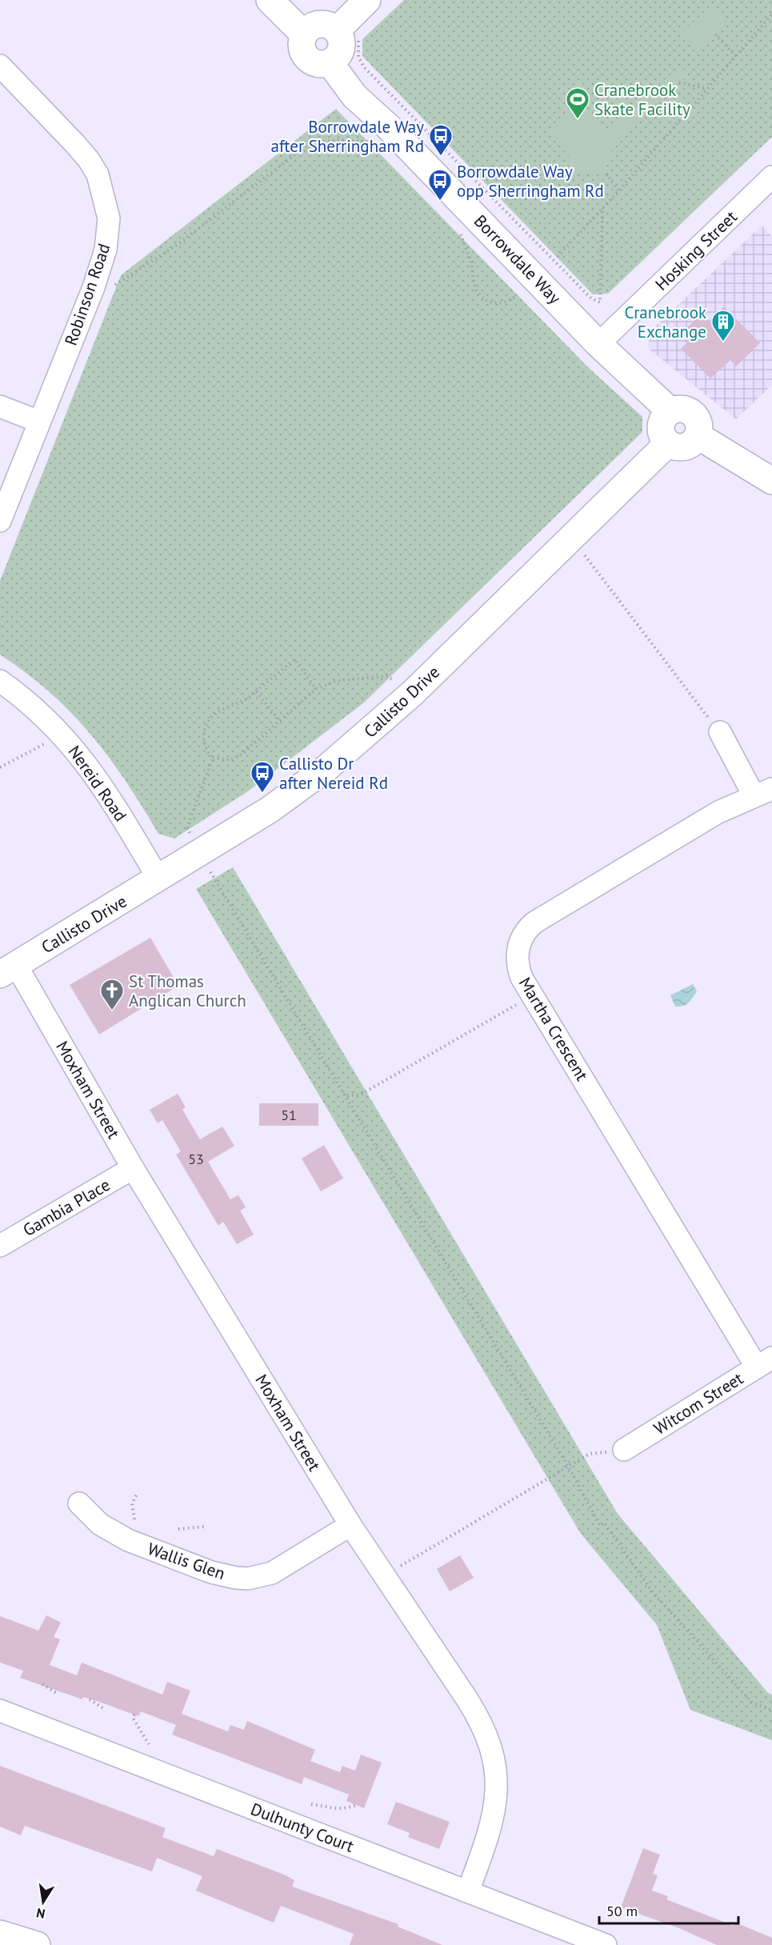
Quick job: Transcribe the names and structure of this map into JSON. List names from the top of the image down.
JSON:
{
  "streets": {
    "street": [
      "Hosking Street",
      "Borrowdale Way",
      "Robinson Road",
      "Callisto Drive",
      "Nereid Road",
      "Martha Crescent",
      "Moxham Street",
      "Gambia Place",
      "Witcom Street",
      "Wallis Glen",
      "Dulhunty Court"
    ]
  },
  "crossings": [
    ["Hosking Street", "Borrowdale Way"],
    ["Borrowdale Way", "Callisto Drive"],
    ["Callisto Drive", "Nereid Road"],
    ["Callisto Drive", "Moxham Street"],
    ["Martha Crescent", "Witcom Street"],
    ["Moxham Street", "Gambia Place"],
    ["Moxham Street", "Wallis Glen"],
    ["Moxham Street", "Dulhunty Court"]
  ],
  "places": {
    "sports": ["Cranebrook Skate Facility"],
    "bus stop": ["Borrowdale Way after Sherringham Rd", "Borrowdale Way opp Sherringham Rd", "Callisto Dr after Nereid Rd"],
    "building": ["Cranebrook Exchange"],
    "church": ["St Thomas Anglican Church"]
  },
  "house_numbers": ["51", "53"],
  "scale_bar": "50 m",
  "north": "bottom"
}
